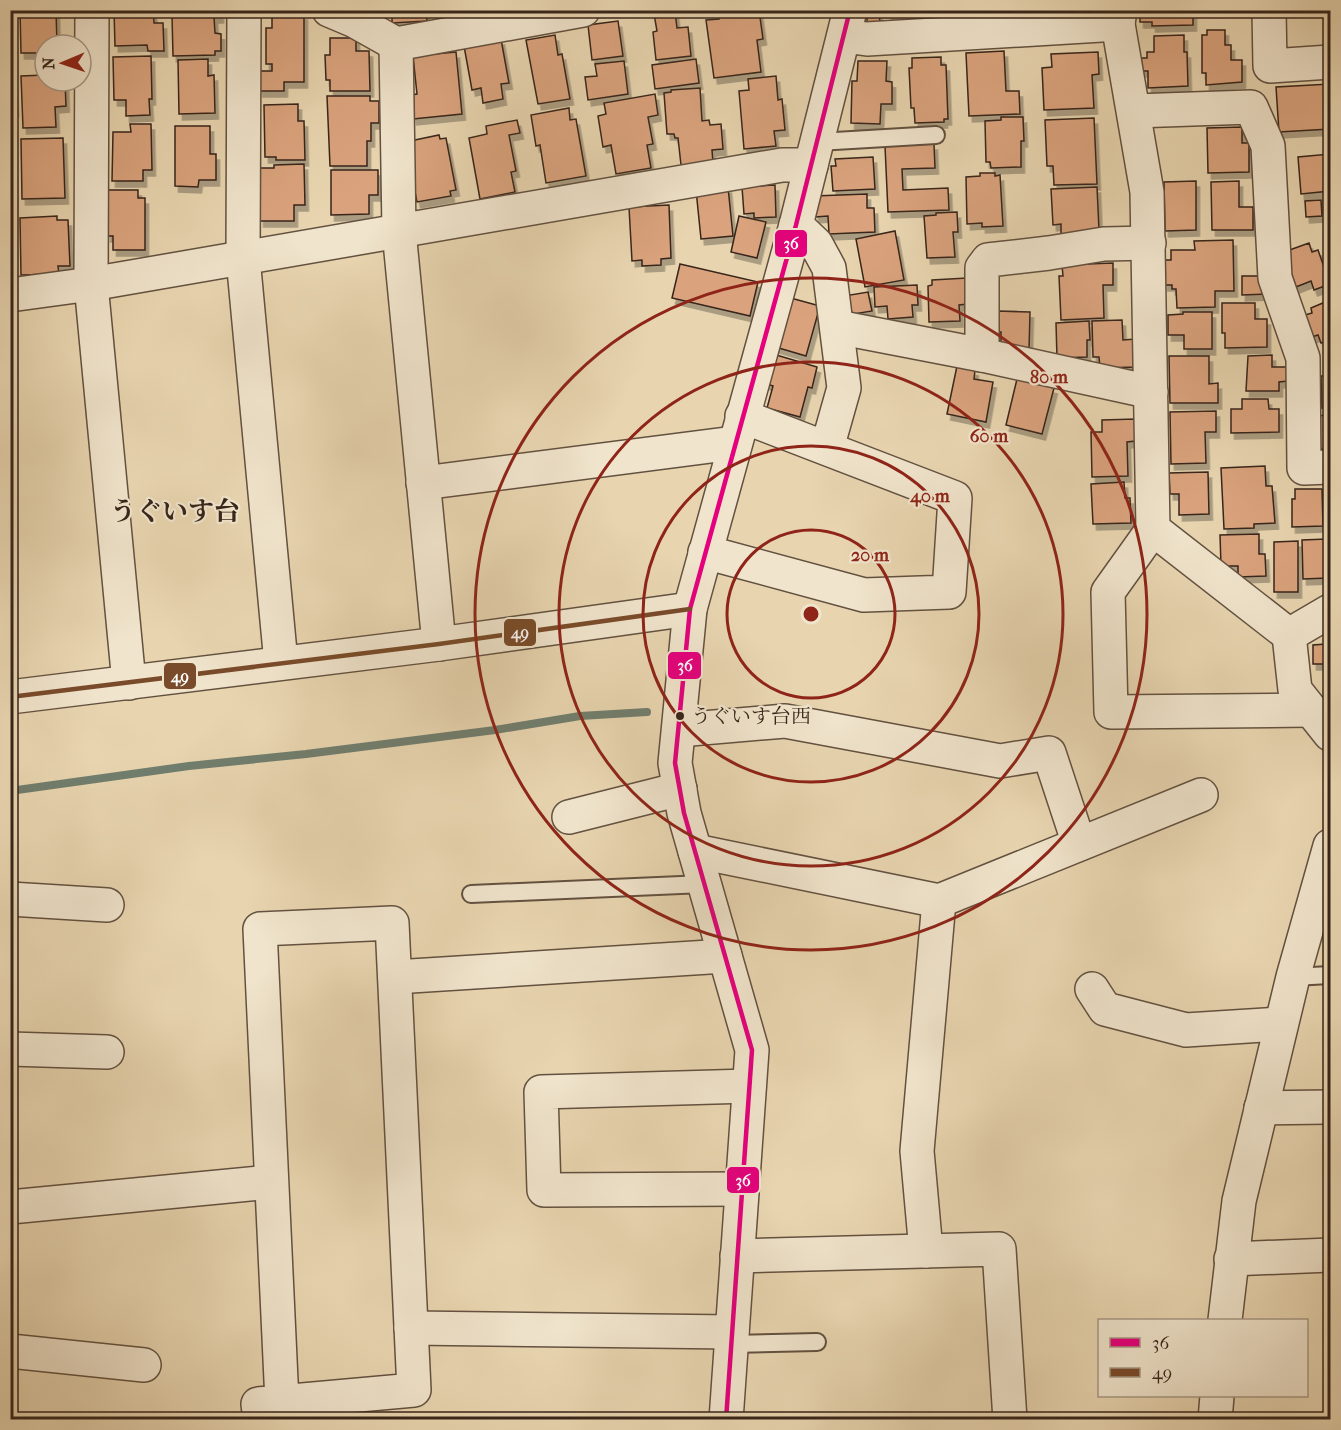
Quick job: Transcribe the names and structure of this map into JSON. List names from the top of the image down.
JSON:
{
  "districts": ["うぐいす台"],
  "places": ["うぐいす台西"],
  "lines": ["transit line 36", "transit line 49"],
  "legend": ["36", "49"],
  "north": "left",
  "rings": [
    "80 m",
    "60 m",
    "40 m",
    "20 m"
  ]
}
